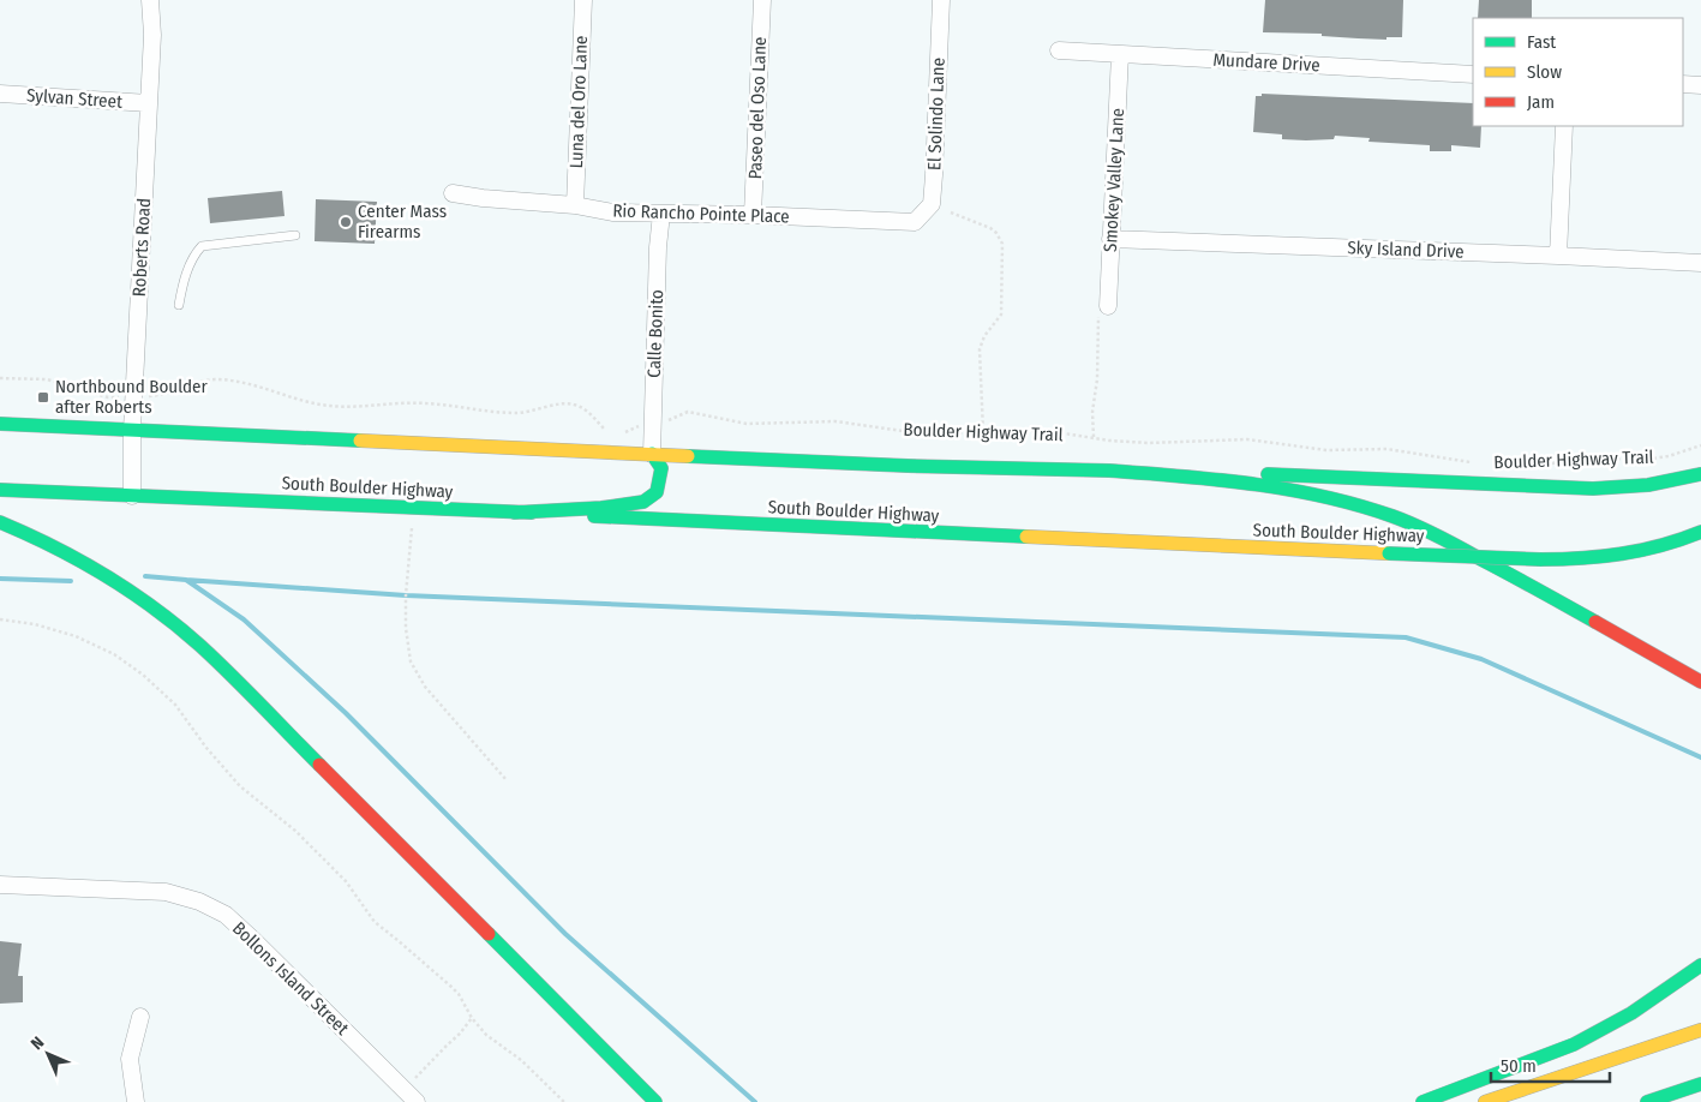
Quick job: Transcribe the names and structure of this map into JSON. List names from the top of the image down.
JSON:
{
  "streets": {
    "main road": ["South Boulder Highway"],
    "street": [
      "Mundare Drive",
      "Sylvan Street",
      "Luna del Oro Lane",
      "Paseo del Oso Lane",
      "El Solindo Lane",
      "Smokey Valley Lane",
      "Rio Rancho Pointe Place",
      "Roberts Road",
      "Sky Island Drive",
      "Calle Bonito",
      "Bollons Island Street"
    ],
    "path": ["Boulder Highway Trail"]
  },
  "crossings": [
    ["Mundare Drive", "Smokey Valley Lane"],
    ["Sylvan Street", "Roberts Road"],
    ["Luna del Oro Lane", "Rio Rancho Pointe Place"],
    ["Paseo del Oso Lane", "Rio Rancho Pointe Place"],
    ["El Solindo Lane", "Rio Rancho Pointe Place"],
    ["Smokey Valley Lane", "Sky Island Drive"],
    ["Rio Rancho Pointe Place", "Calle Bonito"],
    ["Roberts Road", "South Boulder Highway"],
    ["Calle Bonito", "Boulder Highway Trail"]
  ],
  "places": {
    "other": ["Center Mass Firearms"],
    "transit": ["Northbound Boulder after Roberts"]
  },
  "legend": ["Fast", "Slow", "Jam"],
  "scale_bar": "50 m",
  "north": "top left"
}
